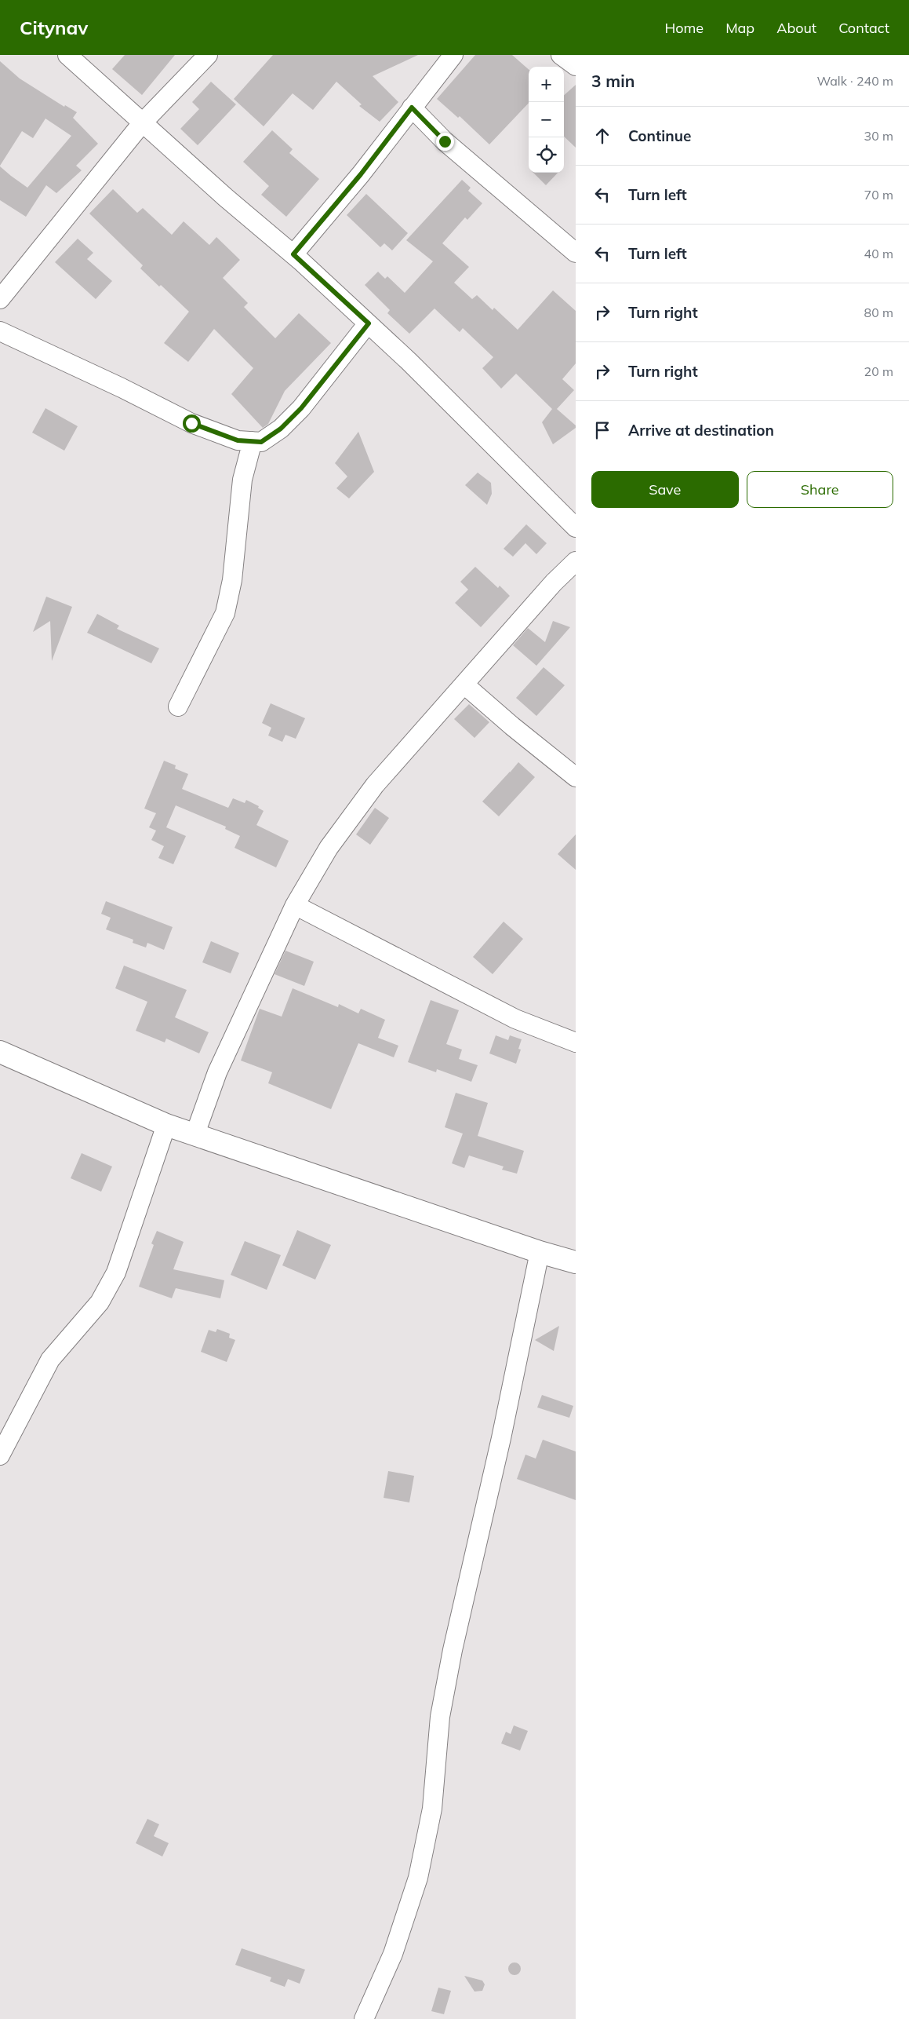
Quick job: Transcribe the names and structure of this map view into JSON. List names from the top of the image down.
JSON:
{
  "page": {
    "header": "Citynav",
    "nav": [
      "Home",
      "Map",
      "About",
      "Contact"
    ],
    "heading": ["3 min", "Walk · 240 m"],
    "map_buttons": ["+", "−"],
    "list": [
      ["Continue", "30 m"],
      ["Turn left", "70 m"],
      ["Turn left", "40 m"],
      ["Turn right", "80 m"],
      ["Turn right", "20 m"],
      "Arrive at destination"
    ],
    "buttons": ["Save", "Share"]
  }
}
